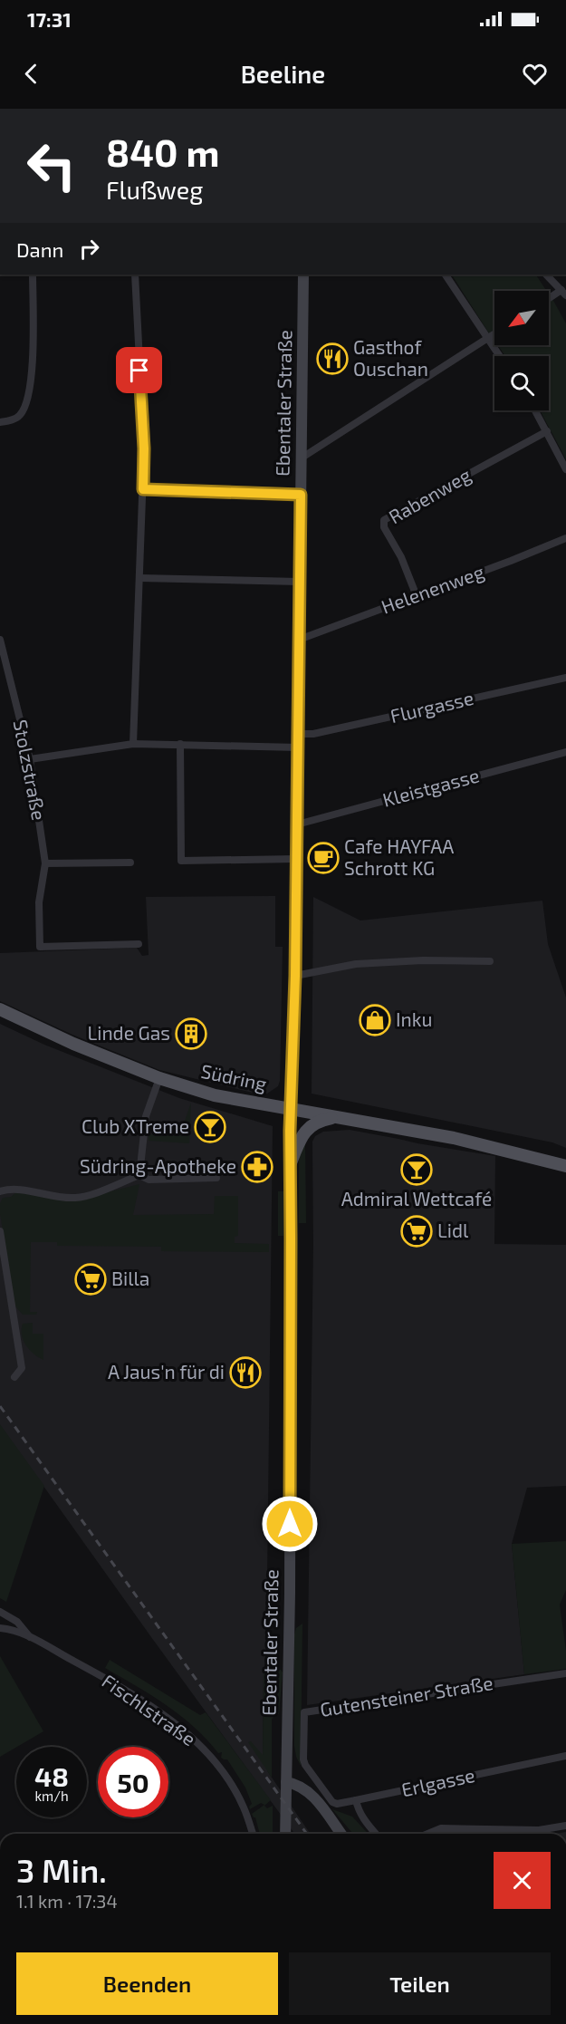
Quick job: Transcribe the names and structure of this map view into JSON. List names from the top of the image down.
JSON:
{
  "streets": {
    "main road": ["Ebentaler Straße", "Südring"],
    "street": [
      "Rabenweg",
      "Helenenweg",
      "Flurgasse",
      "Stolzstraße",
      "Kleistgasse",
      "Gutensteiner Straße",
      "Fischlstraße",
      "Erlgasse"
    ]
  },
  "crossings": [
    ["Ebentaler Straße", "Helenenweg"],
    ["Ebentaler Straße", "Flurgasse"],
    ["Ebentaler Straße", "Kleistgasse"],
    ["Ebentaler Straße", "Südring"],
    ["Rabenweg", "Helenenweg"],
    ["Gutensteiner Straße", "Erlgasse"]
  ],
  "places": {
    "restaurant": ["Gasthof Ouschan", "A Jaus'n für di"],
    "cafe": ["Cafe HAYFAA Schrott KG"],
    "shop": ["Inku"],
    "building": ["Linde Gas"],
    "bar": ["Club XTreme", "Admiral Wettcafé"],
    "pharmacy": ["Südring-Apotheke"],
    "supermarket": ["Lidl", "Billa"]
  },
  "north": "bottom left",
  "page": {
    "status": "17:31",
    "header": "Beeline",
    "turn": ["840 m", "Flußweg"],
    "then": "Dann",
    "speed": "48 km/h",
    "limit": "50",
    "heading": ["3 Min.", "1.1 km · 17:34"],
    "buttons": ["Beenden", "Teilen"]
  }
}
